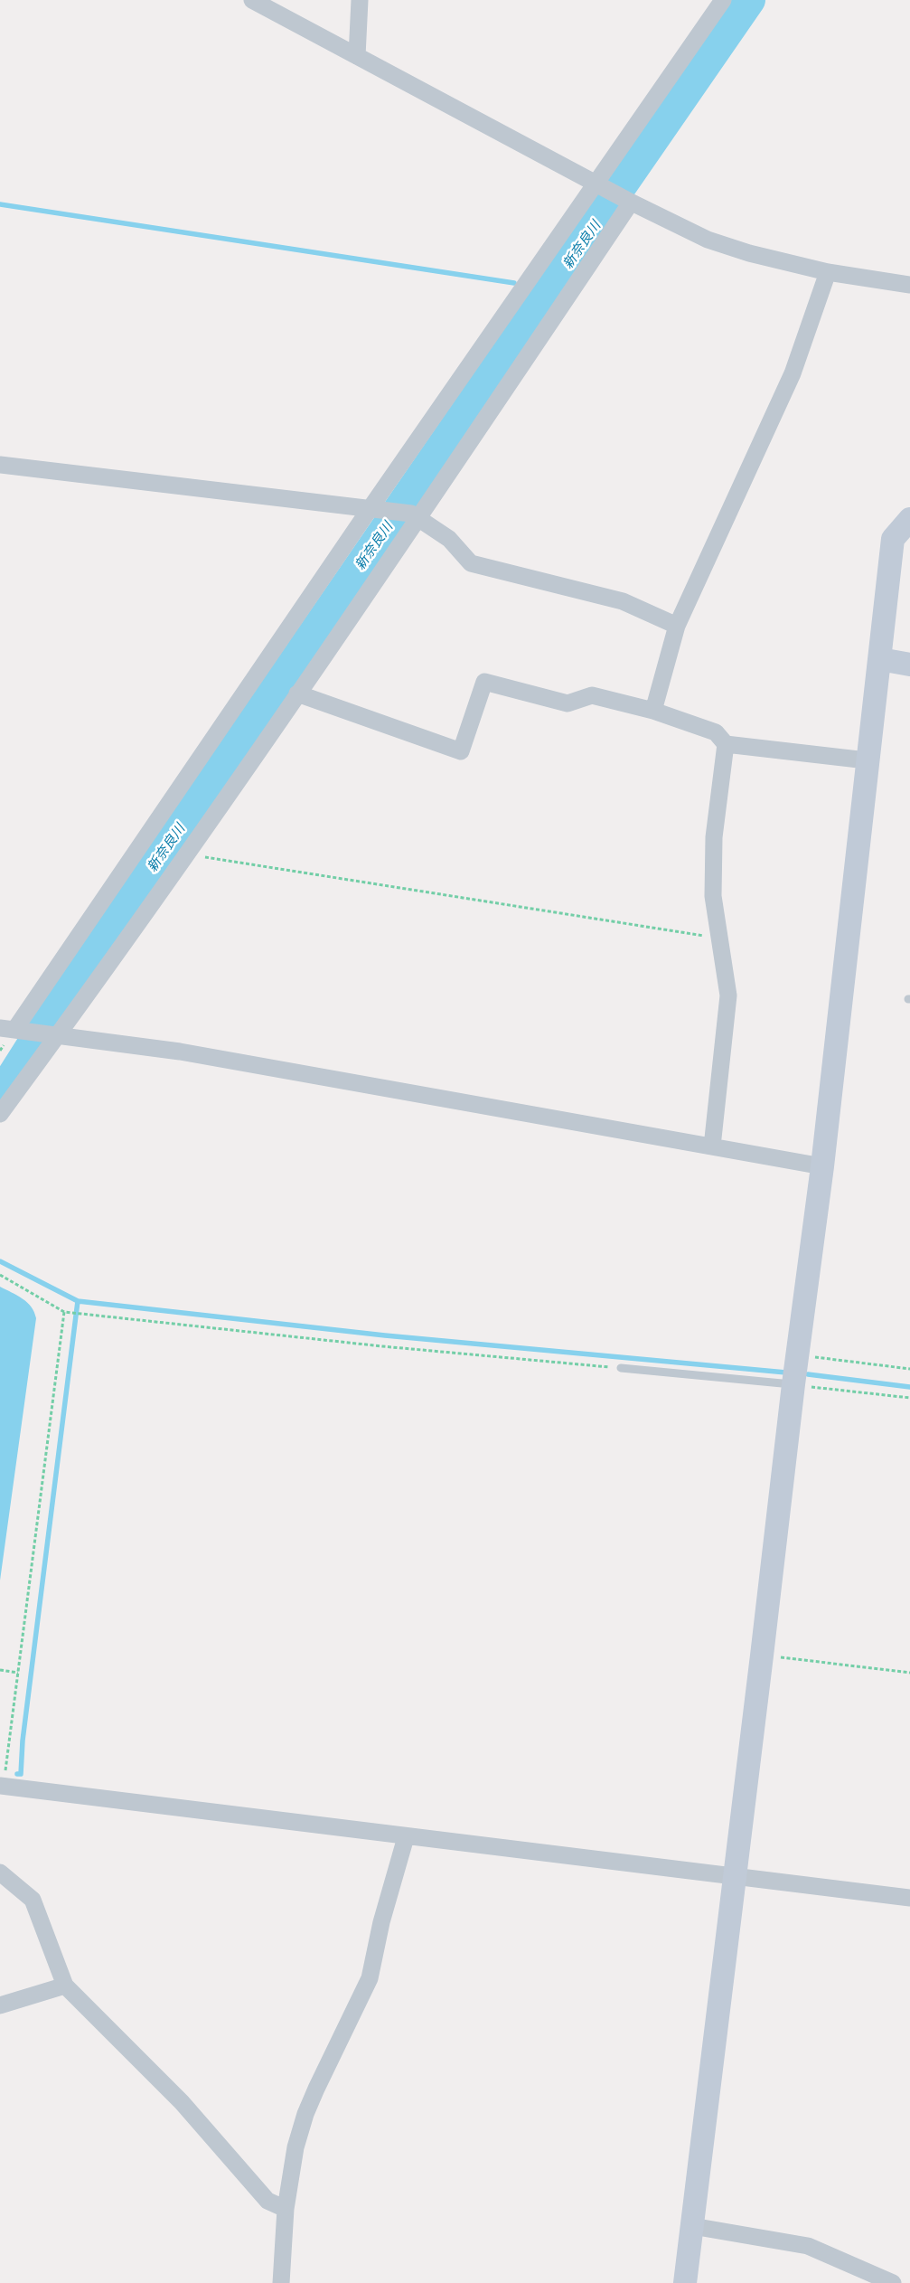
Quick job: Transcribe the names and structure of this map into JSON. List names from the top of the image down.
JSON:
{
  "water": ["新奈良川"]
}
